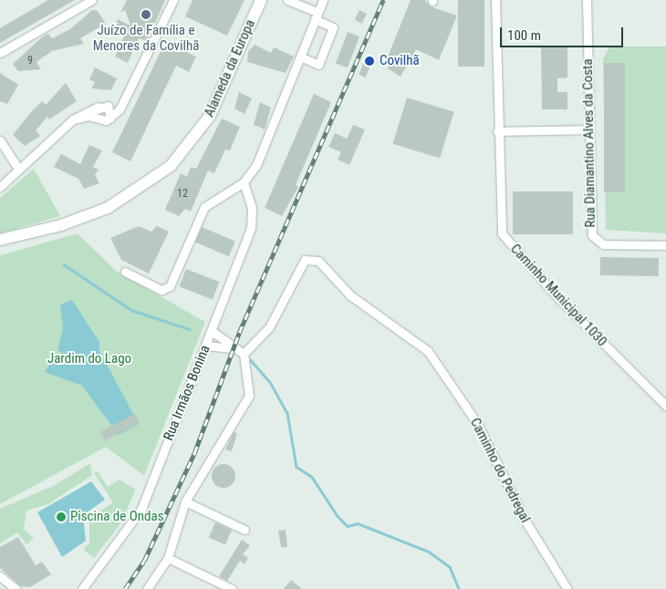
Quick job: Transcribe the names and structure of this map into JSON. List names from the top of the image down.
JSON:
{
  "streets": {
    "main road": ["Alameda da Europa"],
    "street": [
      "Rua Diamantino Alves da Costa",
      "Caminho Municipal 1030",
      "Rua Irmãos Bonina",
      "Caminho do Pedregal"
    ]
  },
  "parks": ["Jardim do Lago"],
  "places": ["Juízo de Família e Menores da Covilhã", "Covilhã", "Piscina de Ondas"],
  "house_numbers": ["9", "12"],
  "scale_bar": "100 m"
}
